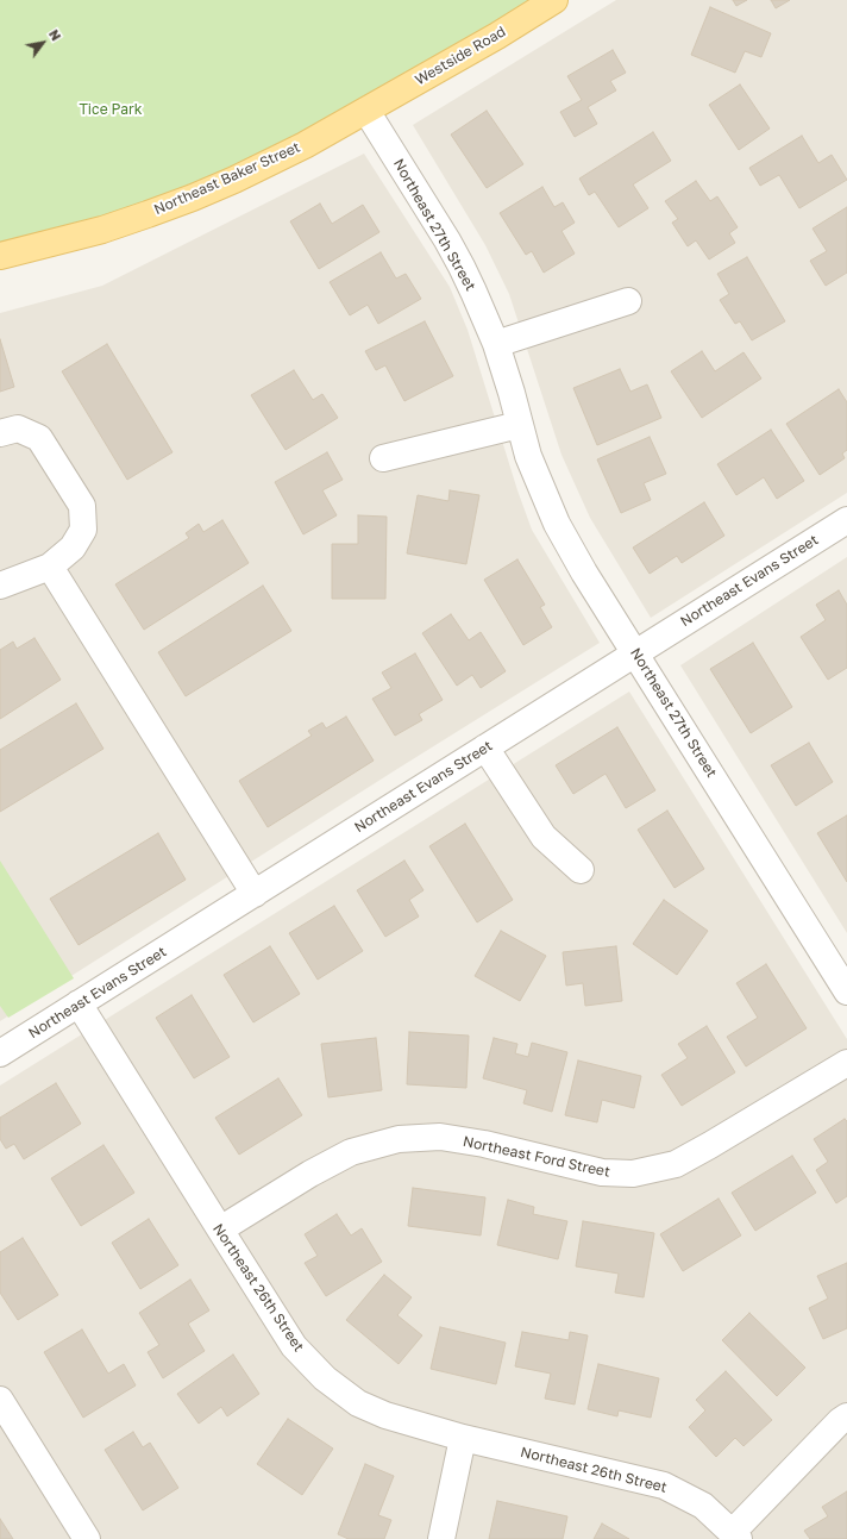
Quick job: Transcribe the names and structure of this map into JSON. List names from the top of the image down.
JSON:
{
  "streets": {
    "main road": ["Westside Road", "Northeast Baker Street"],
    "street": [
      "Northeast 27th Street",
      "Northeast Evans Street",
      "Northeast Ford Street",
      "Northeast 26th Street"
    ]
  },
  "crossings": [
    ["Westside Road", "Northeast Baker Street"],
    ["Westside Road", "Northeast 27th Street"],
    ["Northeast Baker Street", "Northeast 27th Street"],
    ["Northeast 27th Street", "Northeast Evans Street"],
    ["Northeast Evans Street", "Northeast 26th Street"],
    ["Northeast Ford Street", "Northeast 26th Street"]
  ],
  "parks": ["Tice Park"],
  "north": "top right"
}
